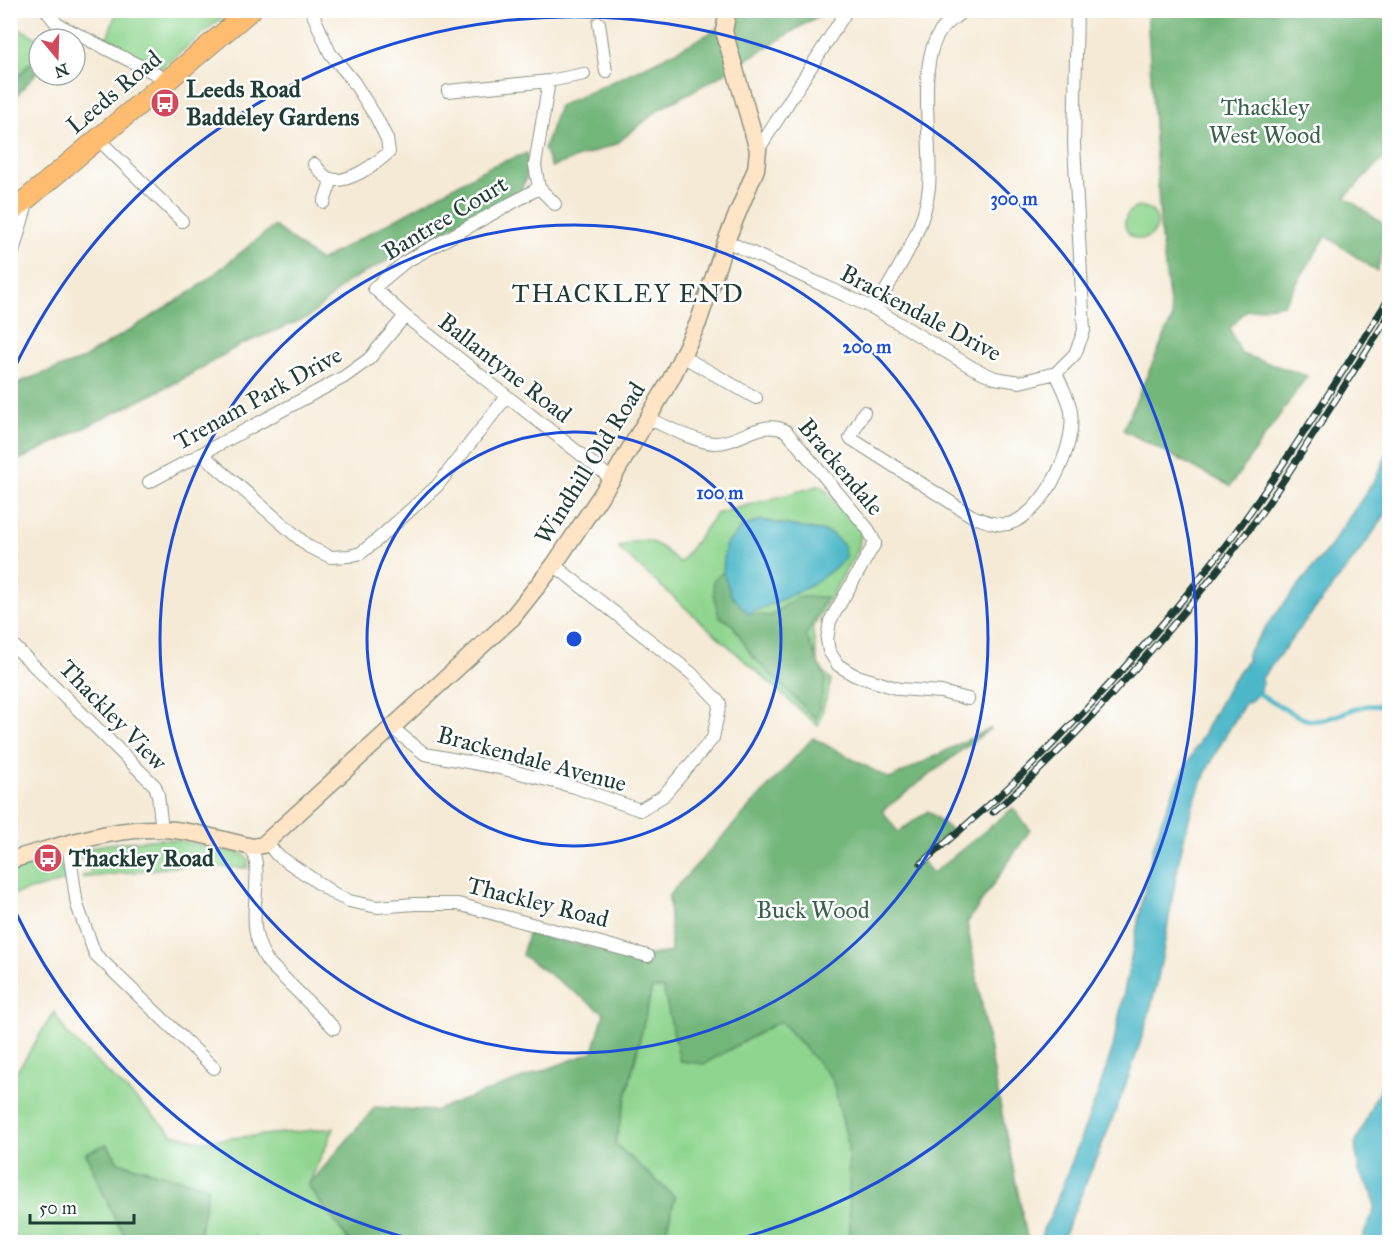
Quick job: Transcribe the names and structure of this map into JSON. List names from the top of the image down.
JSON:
{
  "streets": {
    "main road": ["Leeds Road"],
    "street": [
      "Bantree Court",
      "Brackendale Drive",
      "Ballantyne Road",
      "Trenam Park Drive",
      "Windhill Old Road",
      "Brackendale",
      "Thackley View",
      "Brackendale Avenue",
      "Thackley Road"
    ]
  },
  "crossings": [
    ["Bantree Court", "Ballantyne Road"],
    ["Brackendale Drive", "Windhill Old Road"],
    ["Ballantyne Road", "Trenam Park Drive"],
    ["Ballantyne Road", "Windhill Old Road"],
    ["Windhill Old Road", "Brackendale"],
    ["Windhill Old Road", "Brackendale Avenue"],
    ["Windhill Old Road", "Thackley Road"]
  ],
  "districts": ["THACKLEY END"],
  "parks": ["Thackley West Wood", "Buck Wood"],
  "places": {
    "bus stop": ["Leeds Road Baddeley Gardens", "Thackley Road"]
  },
  "scale_bar": "50 m",
  "north": "bottom",
  "rings": ["300 m", "200 m", "100 m"]
}
